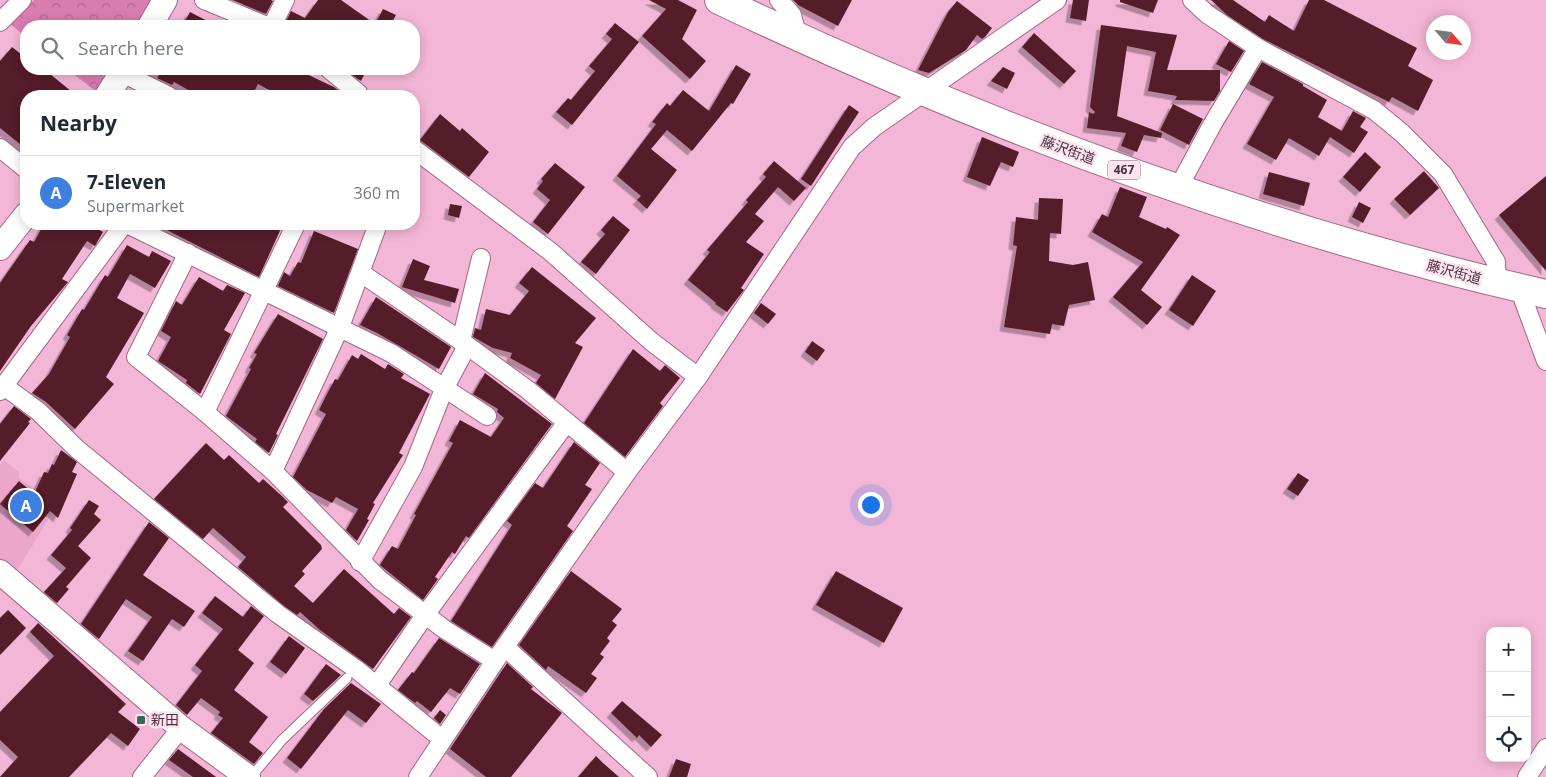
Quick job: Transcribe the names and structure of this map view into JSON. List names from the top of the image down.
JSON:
{
  "streets": {
    "highway": ["藤沢街道", "467"]
  },
  "places": {
    "transit": ["新田"]
  },
  "north": "bottom right",
  "page": {
    "search": "Search here",
    "heading": "Nearby",
    "list": [
      {
        "mark": "A",
        "name": "7-Eleven",
        "note": "Supermarket",
        "value": "360 m"
      }
    ],
    "pins": "A",
    "map_buttons": ["+", "−"]
  }
}
